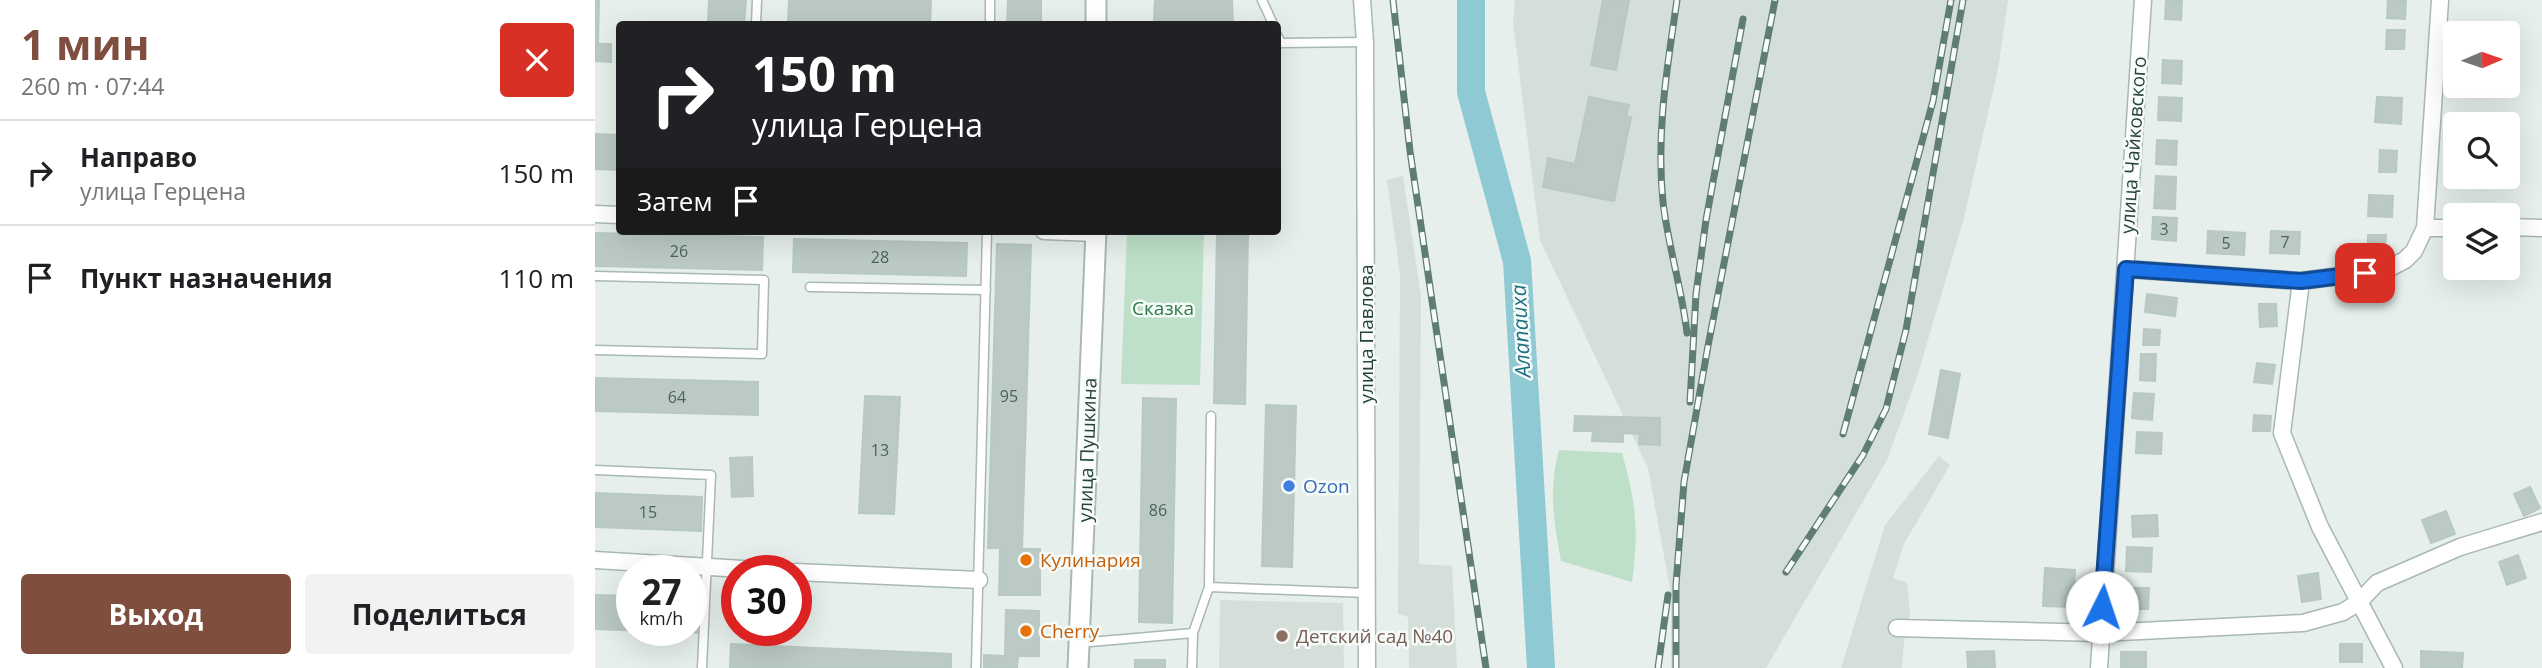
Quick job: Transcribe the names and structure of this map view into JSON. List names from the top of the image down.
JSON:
{
  "streets": {
    "street": ["улица Чайковского", "улица Павлова", "улица Пушкина"]
  },
  "water": ["Алапаиха"],
  "parks": ["Сказка"],
  "places": [
    "Ozon",
    "Кулинария",
    "Cherry",
    "Детский сад №40"
  ],
  "house_numbers": [
    "3",
    "7",
    "5",
    "26",
    "28",
    "95",
    "64",
    "13",
    "86",
    "15"
  ],
  "north": "right",
  "page": {
    "heading": ["1 мин", "260 m · 07:44"],
    "turn": ["150 m", "улица Герцена"],
    "list": [
      {
        "name": "Направо",
        "note": "улица Герцена",
        "value": "150 m"
      },
      {
        "name": "Пункт назначения",
        "value": "110 m"
      }
    ],
    "then": "Затем",
    "speed": "27 km/h",
    "limit": "30",
    "buttons": ["Выход", "Поделиться"]
  }
}
